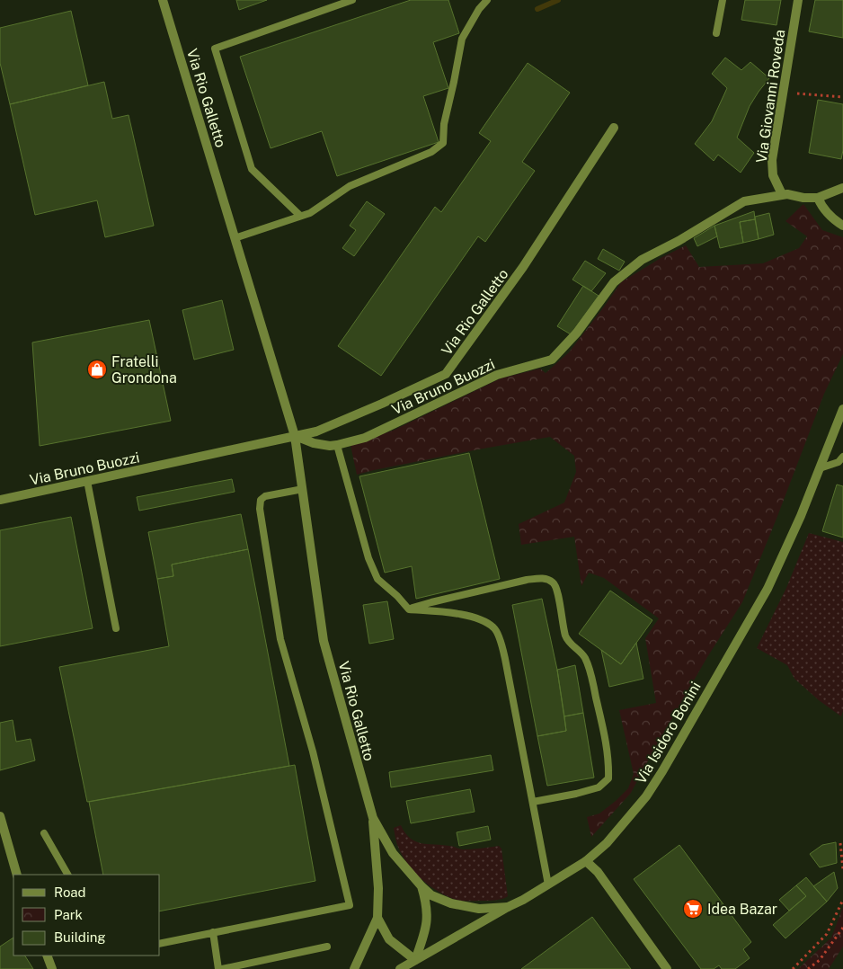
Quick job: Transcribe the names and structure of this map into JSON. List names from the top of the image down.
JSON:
{
  "streets": {
    "street": [
      "Via Giovanni Roveda",
      "Via Rio Galletto",
      "Via Bruno Buozzi",
      "Via Isidoro Bonini"
    ]
  },
  "crossings": [
    ["Via Giovanni Roveda", "Via Bruno Buozzi"],
    ["Via Rio Galletto", "Via Bruno Buozzi"],
    ["Via Rio Galletto", "Via Isidoro Bonini"]
  ],
  "places": {
    "shop": ["Fratelli Grondona"],
    "supermarket": ["Idea Bazar"]
  },
  "legend": ["Road", "Park", "Building"]
}
